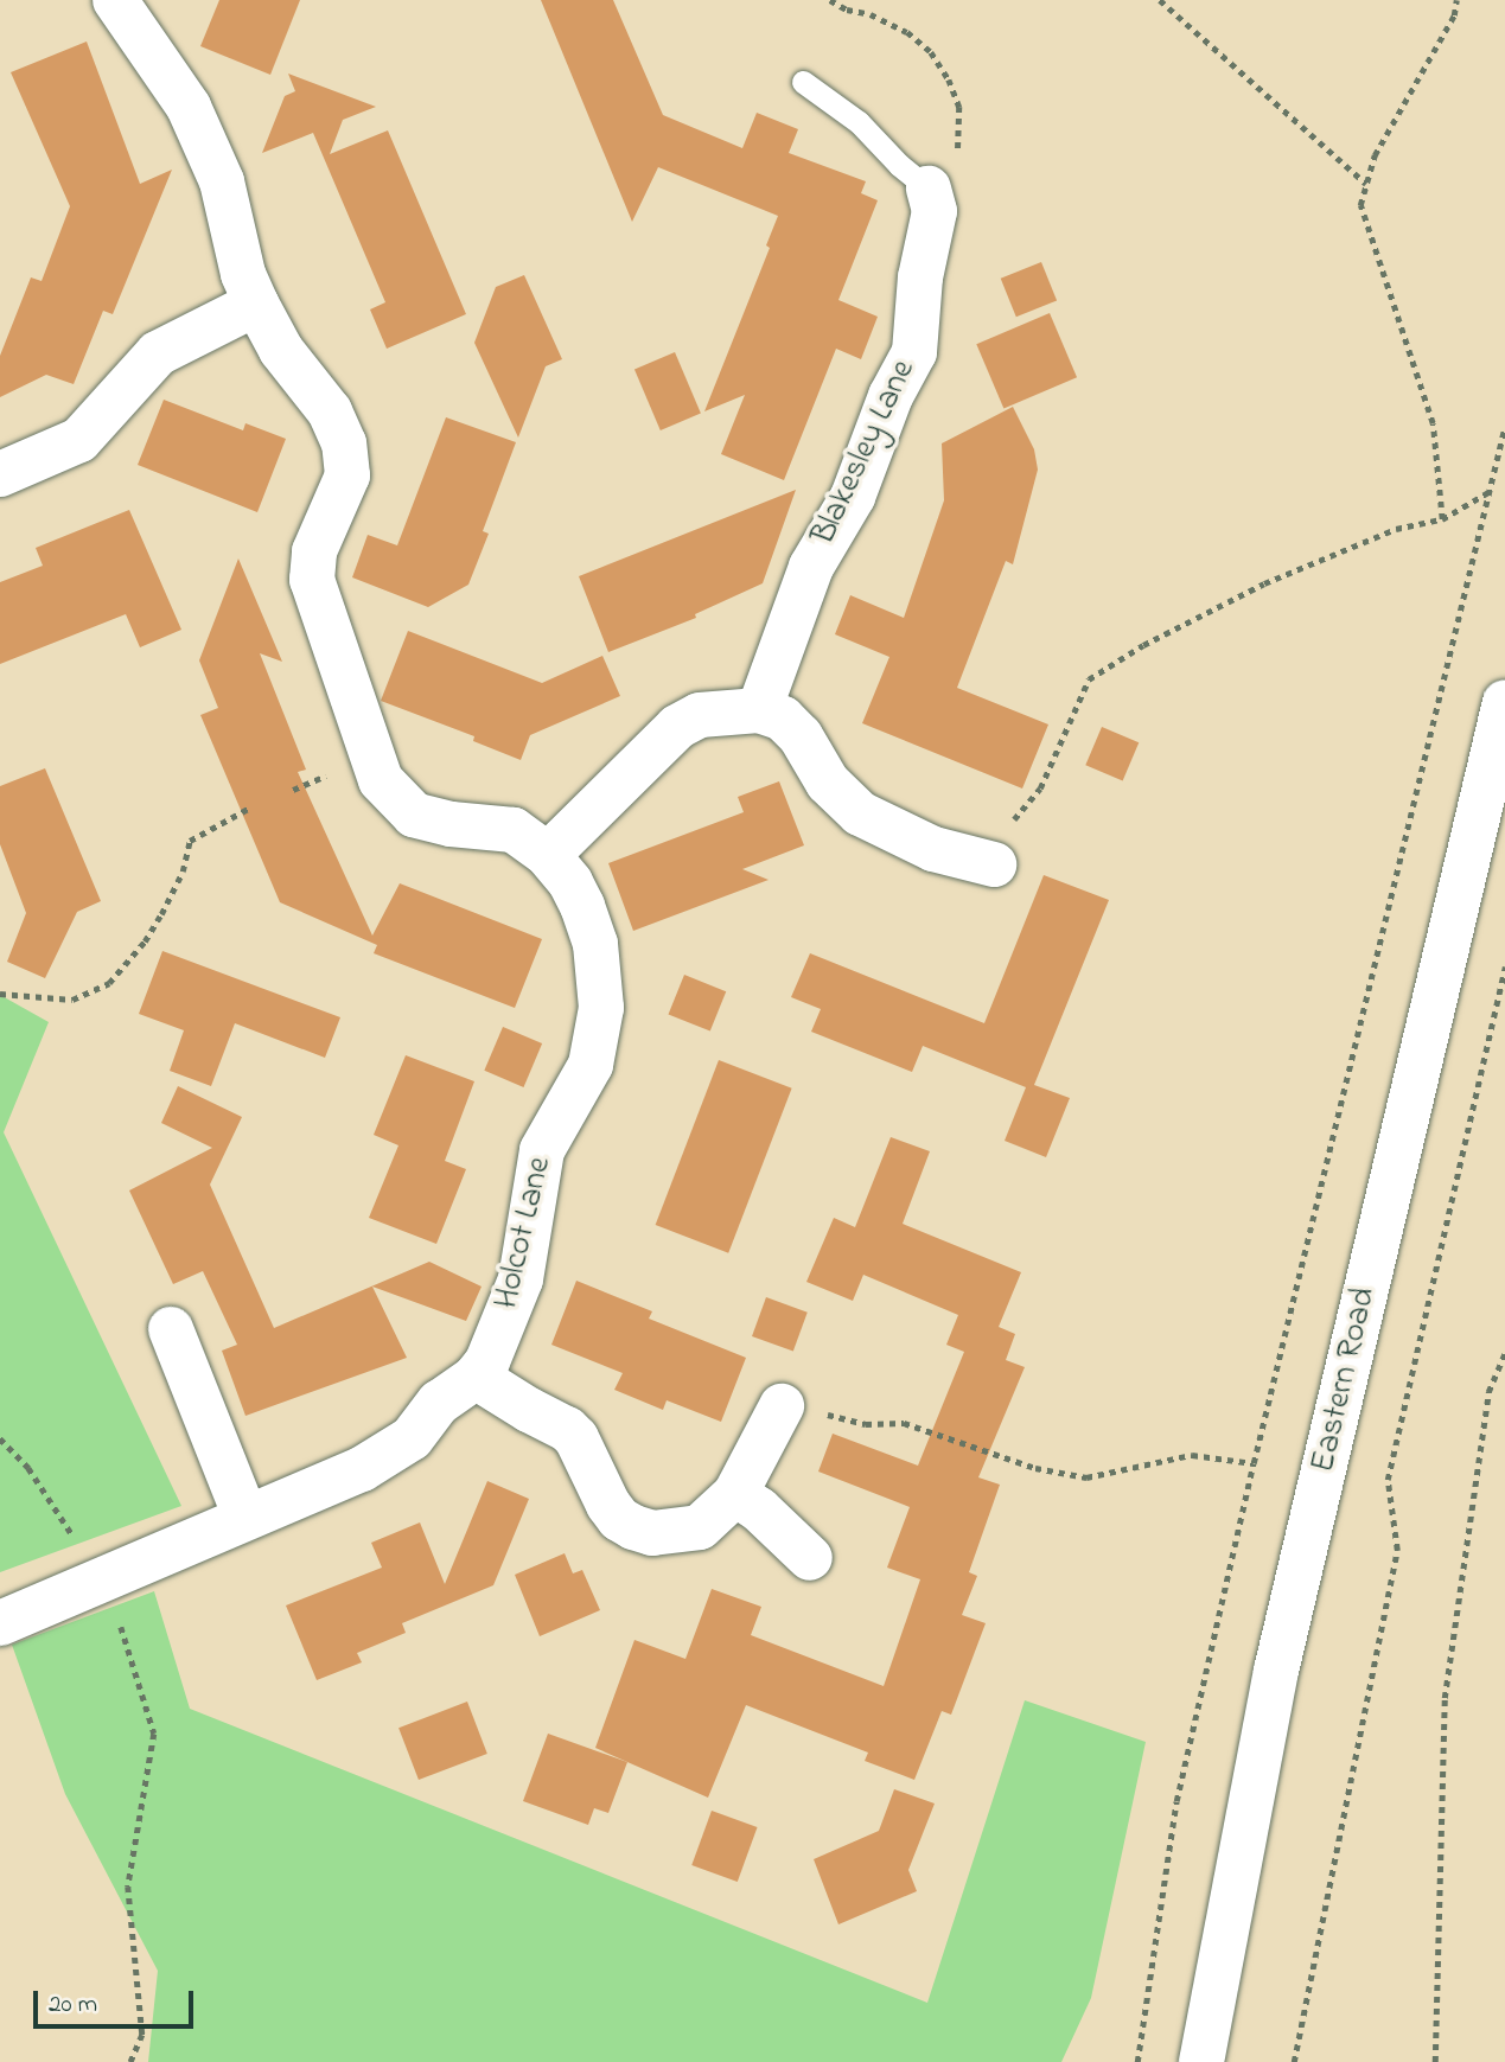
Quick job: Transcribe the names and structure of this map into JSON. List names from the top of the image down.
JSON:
{
  "streets": {
    "street": ["Blakesley Lane", "Holcot Lane", "Eastern Road"]
  },
  "scale_bar": "20 m"
}
